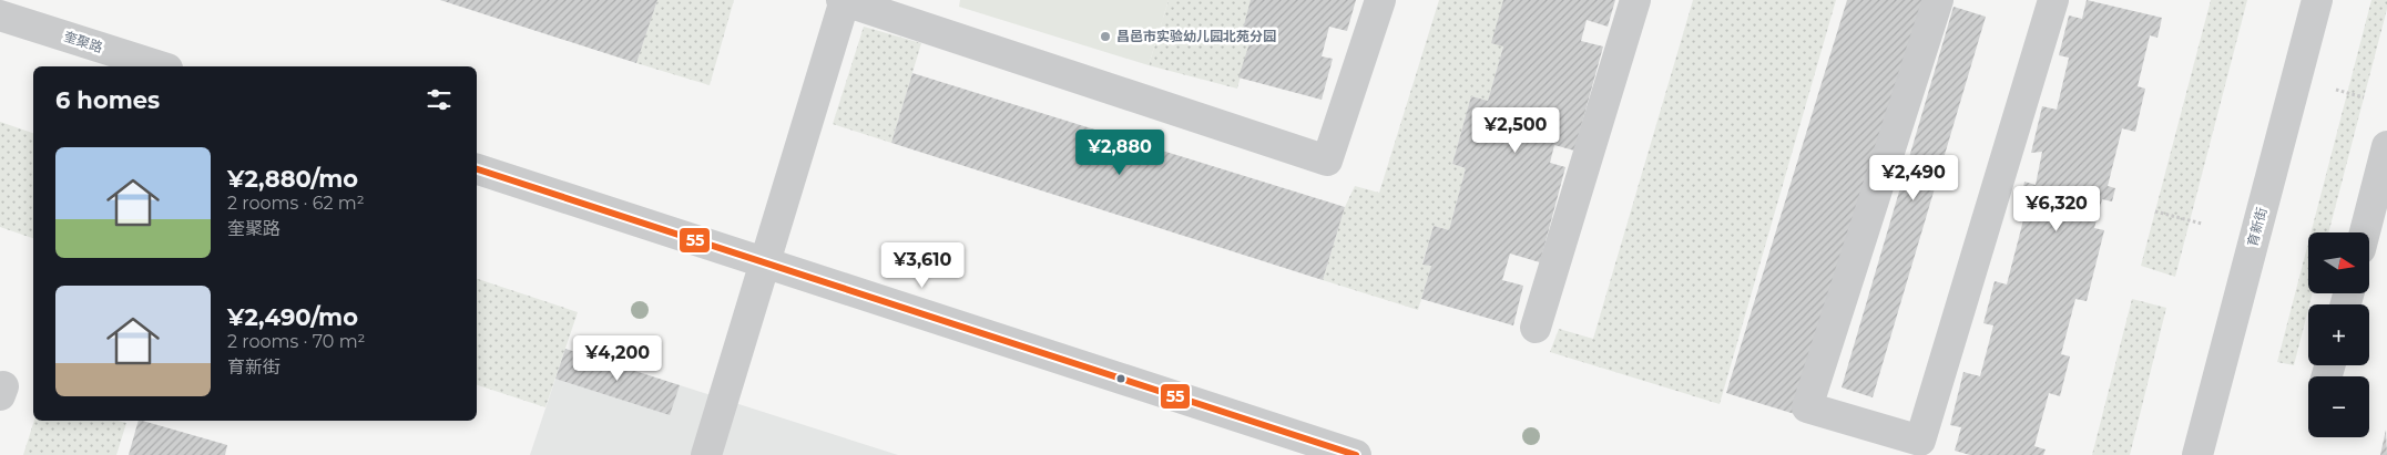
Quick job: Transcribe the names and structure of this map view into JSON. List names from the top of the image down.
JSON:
{
  "streets": {
    "street": ["奎聚路", "育新街"]
  },
  "places": ["昌邑市实验幼儿园北苑分园"],
  "lines": ["transit line 55"],
  "north": "right",
  "page": {
    "heading": "6 homes",
    "price": [
      "¥2,500",
      "¥2,880",
      "¥2,490",
      "¥6,320",
      "¥3,610",
      "¥4,200"
    ],
    "list": [
      {
        "name": "¥2,880/mo",
        "note": "2 rooms · 62 m² · 奎聚路"
      },
      {
        "name": "¥2,490/mo",
        "note": "2 rooms · 70 m² · 育新街"
      }
    ],
    "map_buttons": ["+", "−"]
  }
}
